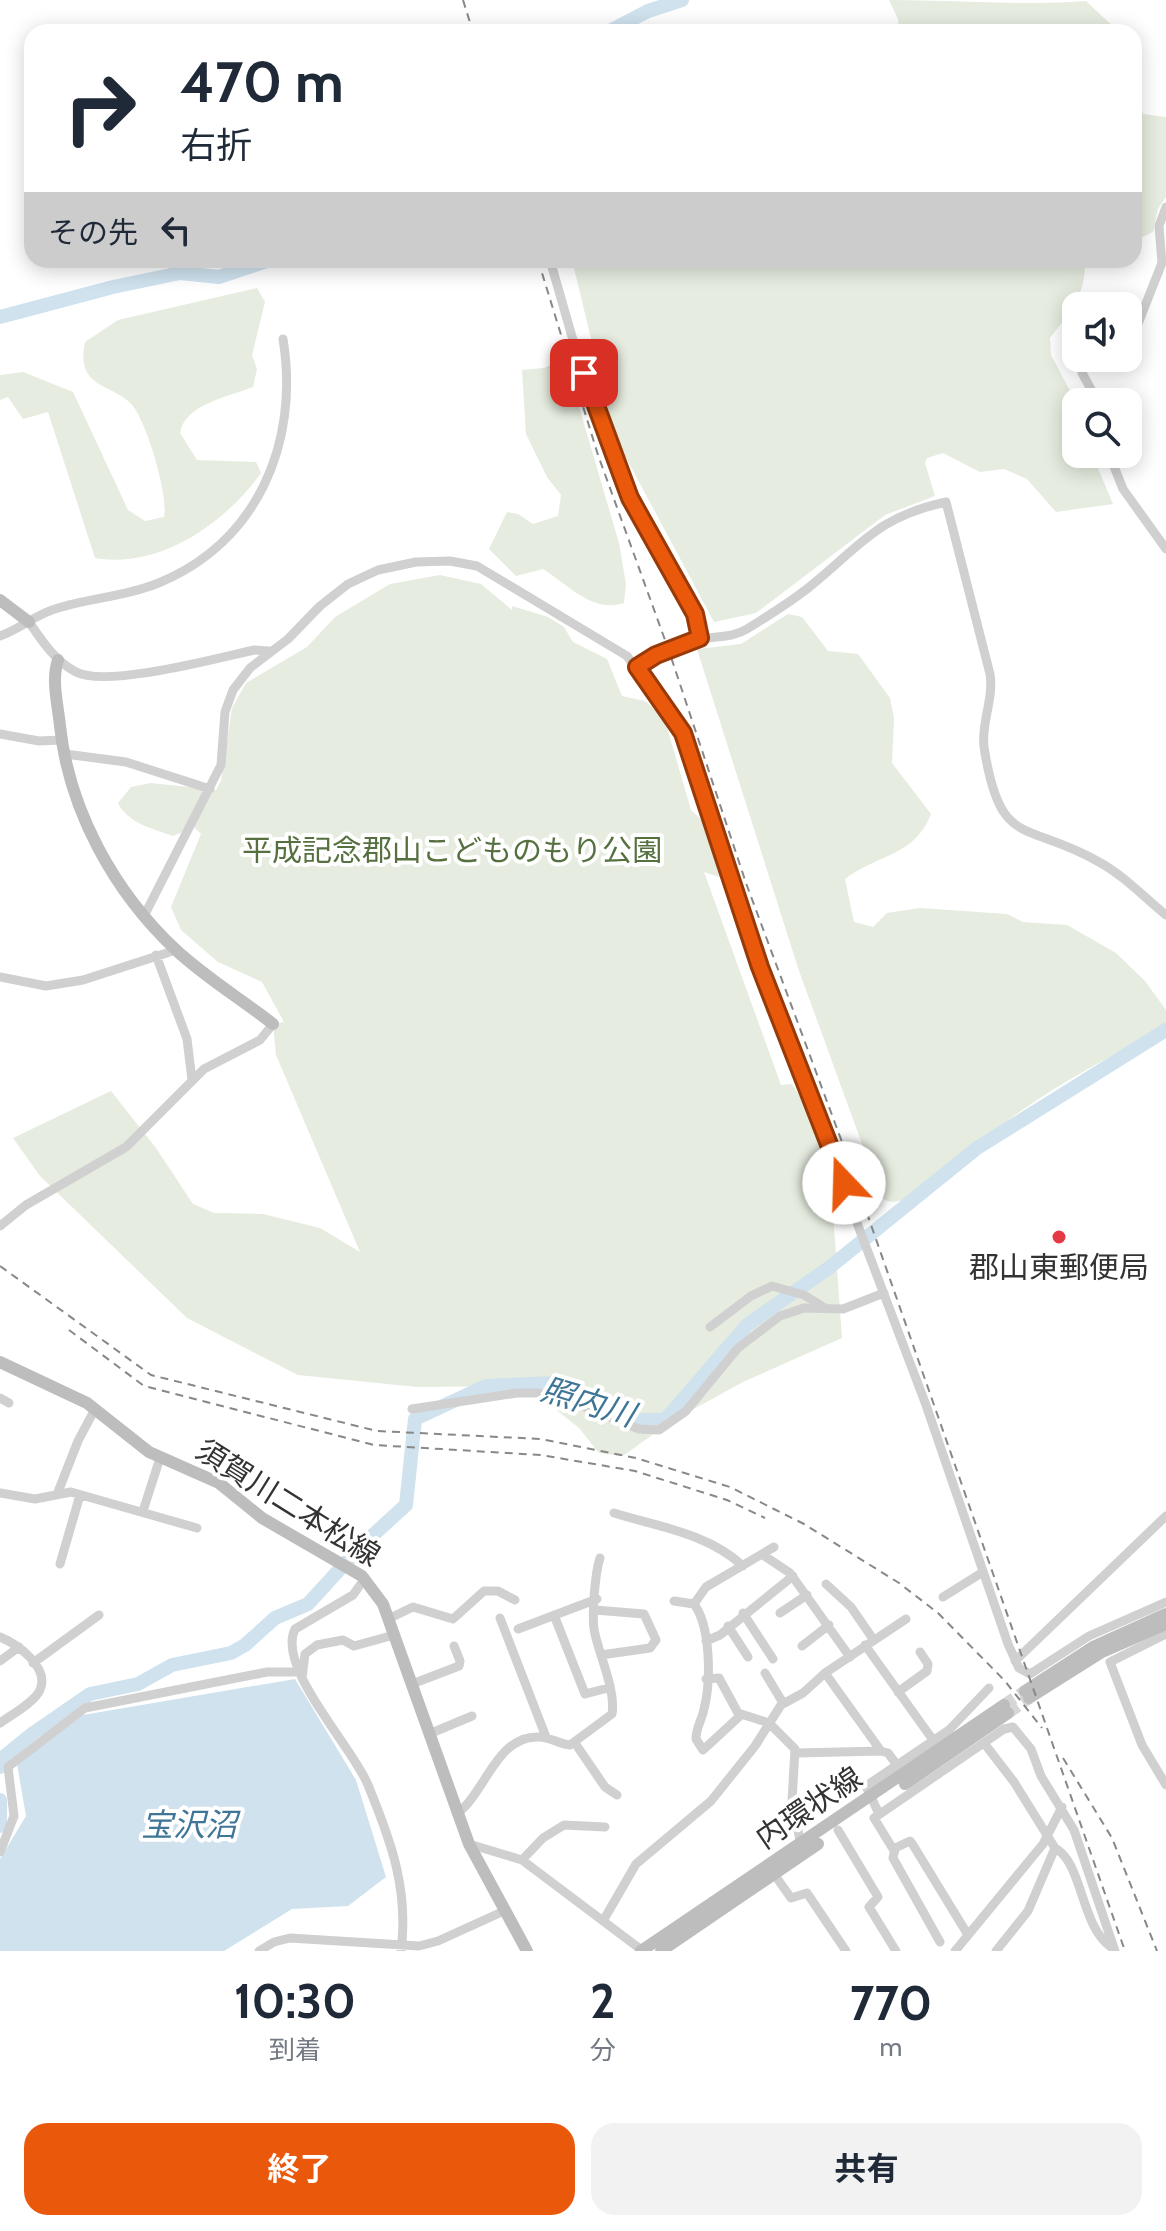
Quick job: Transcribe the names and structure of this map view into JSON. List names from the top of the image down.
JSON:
{
  "streets": {
    "main road": ["須賀川二本松線", "内環状線"]
  },
  "water": ["照内川", "宝沢沼"],
  "parks": ["平成記念郡山こどものもり公園"],
  "places": ["郡山東郵便局"],
  "page": {
    "turn": ["470 m", "右折"],
    "then": "その先",
    "eta": [
      "10:30",
      "到着",
      "2",
      "分",
      "770",
      "m"
    ],
    "buttons": ["終了", "共有"]
  }
}
